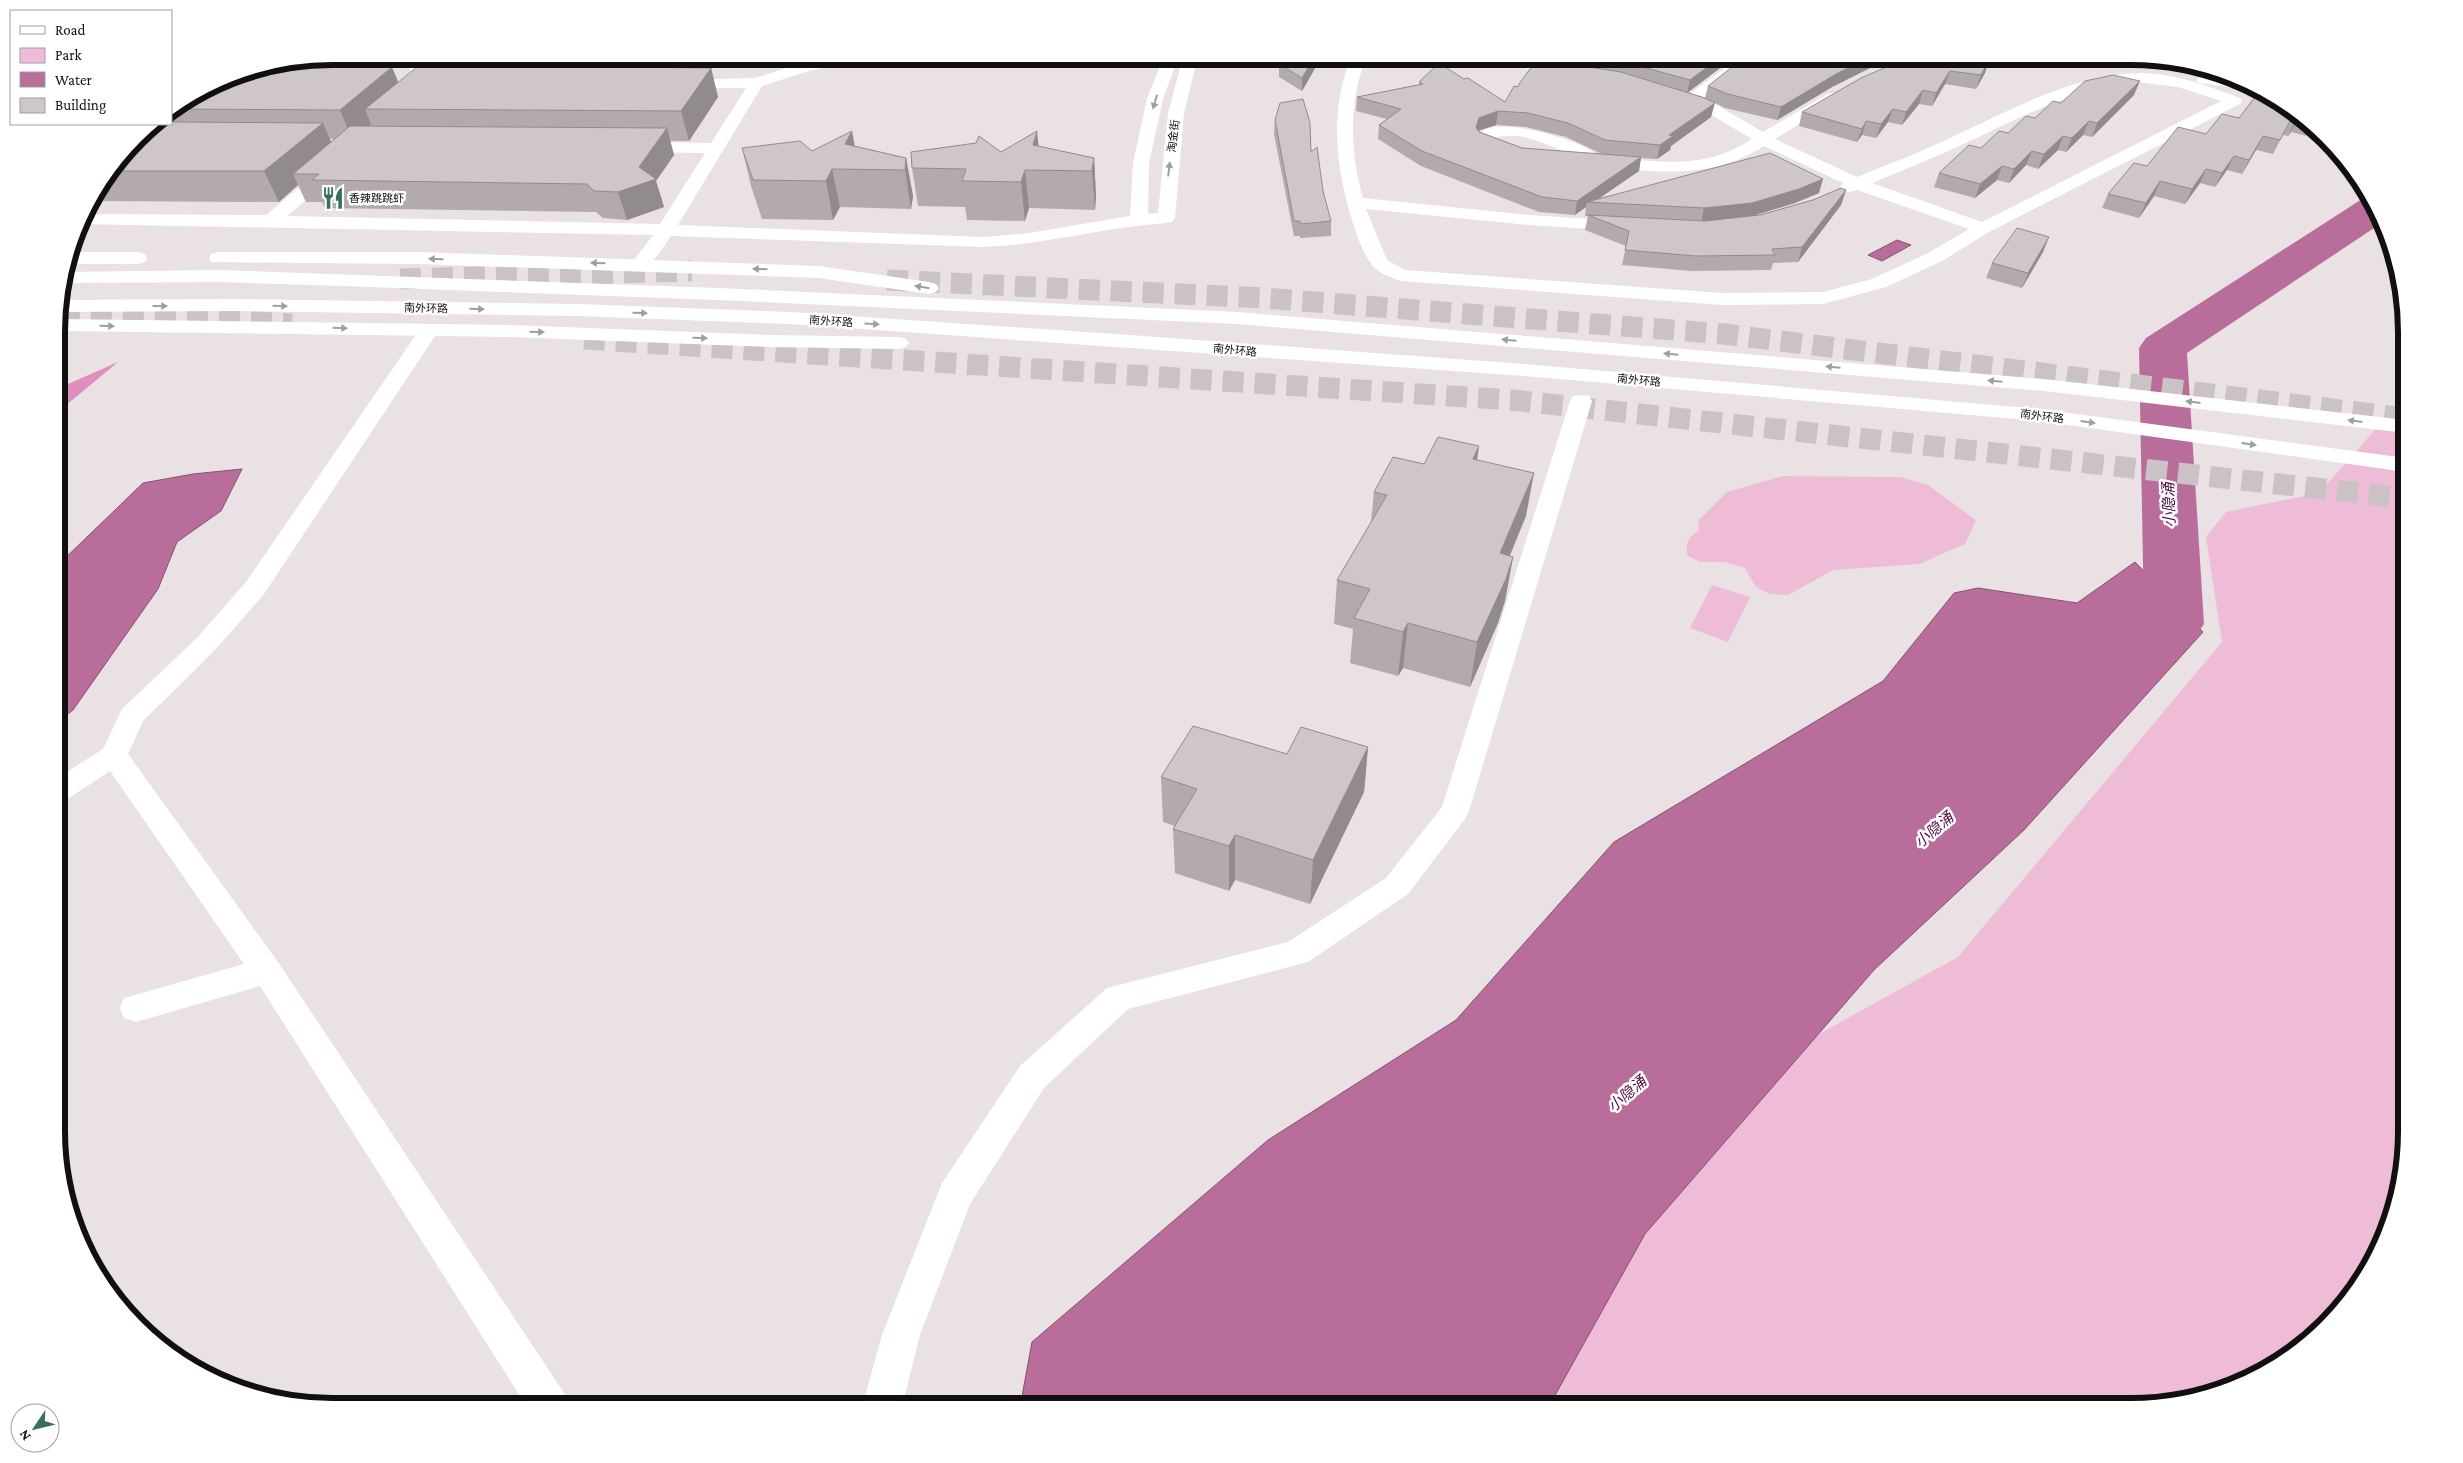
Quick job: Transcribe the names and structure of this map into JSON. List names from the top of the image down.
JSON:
{
  "streets": {
    "main road": ["淘金街", "南外环路"]
  },
  "water": ["小隐涌"],
  "places": {
    "restaurant": ["香辣跳跳虾"]
  },
  "legend": [
    "Road",
    "Park",
    "Water",
    "Building"
  ],
  "north": "bottom left"
}
